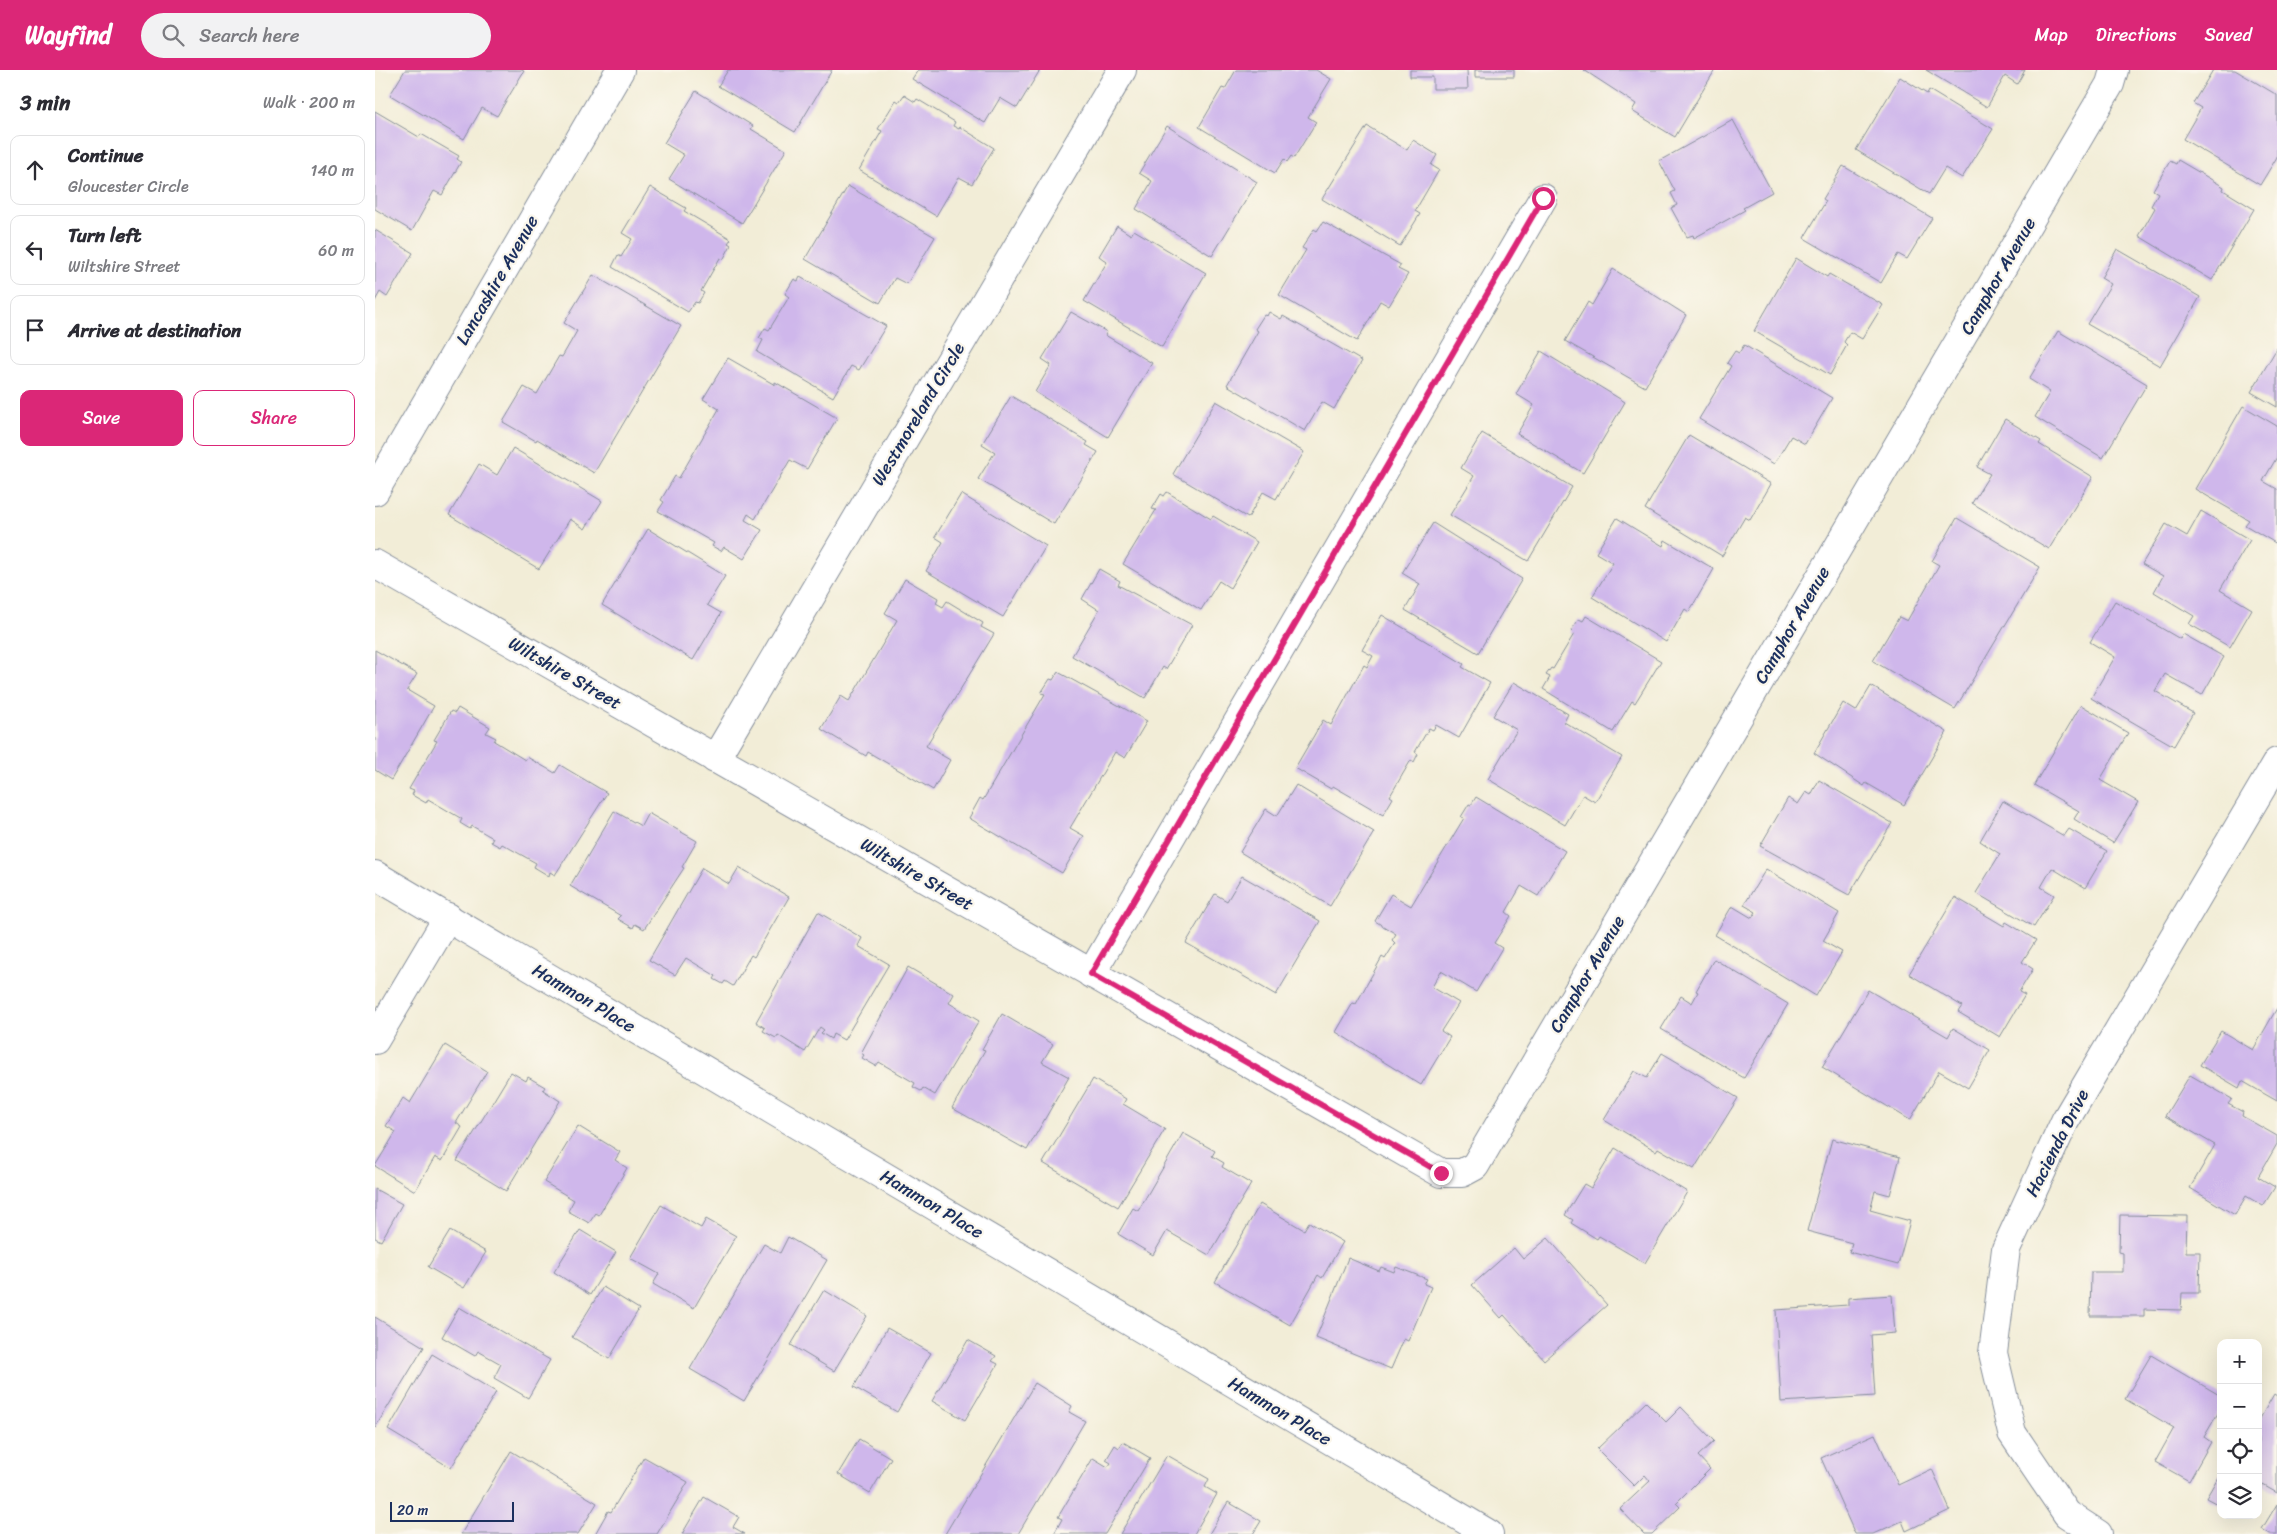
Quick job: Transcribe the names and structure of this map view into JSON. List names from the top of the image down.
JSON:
{
  "streets": {
    "street": [
      "Camphor Avenue",
      "Lancashire Avenue",
      "Westmoreland Circle",
      "Wiltshire Street",
      "Hammon Place",
      "Hacienda Drive"
    ]
  },
  "crossings": [
    ["Camphor Avenue", "Wiltshire Street"],
    ["Westmoreland Circle", "Wiltshire Street"]
  ],
  "scale_bar": "20 m",
  "page": {
    "header": "Wayfind",
    "search": "Search here",
    "nav": ["Map", "Directions", "Saved"],
    "heading": ["3 min", "Walk · 200 m"],
    "list": [
      ["Continue", "Gloucester Circle", "140 m"],
      ["Turn left", "Wiltshire Street", "60 m"],
      "Arrive at destination"
    ],
    "buttons": ["Save", "Share"],
    "map_buttons": ["+", "−"],
    "scale": "20 m"
  }
}
